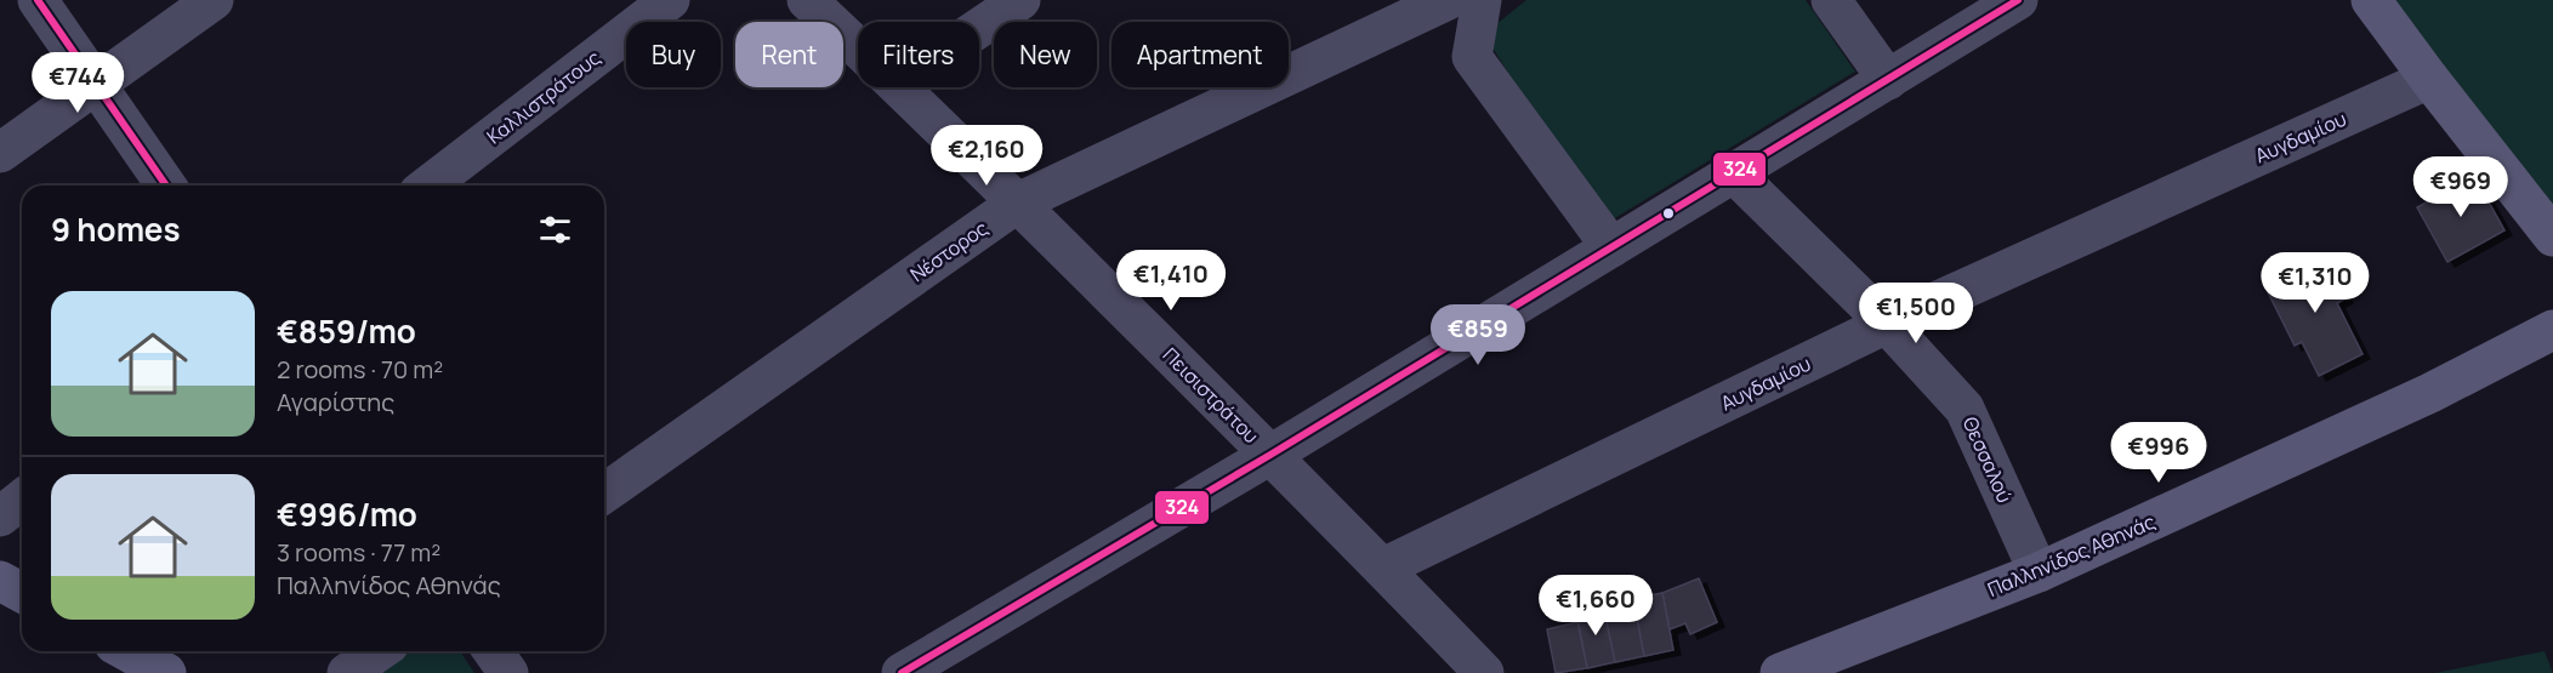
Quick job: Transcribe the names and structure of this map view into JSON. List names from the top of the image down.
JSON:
{
  "streets": {
    "street": [
      "Καλλιστράτους",
      "Αυγδαμίου",
      "Νέστορος",
      "Πεισιστράτου",
      "Θεσσαλού",
      "Παλληνίδος Αθηνάς"
    ]
  },
  "crossings": [
    ["Αυγδαμίου", "Πεισιστράτου"],
    ["Αυγδαμίου", "Θεσσαλού"],
    ["Νέστορος", "Πεισιστράτου"],
    ["Θεσσαλού", "Παλληνίδος Αθηνάς"]
  ],
  "lines": ["transit line 324"],
  "page": {
    "chip": [
      "Buy",
      "Rent",
      "Filters",
      "New",
      "Apartment"
    ],
    "price": [
      "€744",
      "€2,160",
      "€969",
      "€1,410",
      "€1,310",
      "€1,500",
      "€859",
      "€996",
      "€1,660"
    ],
    "heading": "9 homes",
    "list": [
      {
        "name": "€859/mo",
        "note": "2 rooms · 70 m² · Αγαρίστης"
      },
      {
        "name": "€996/mo",
        "note": "3 rooms · 77 m² · Παλληνίδος Αθηνάς"
      }
    ]
  }
}
